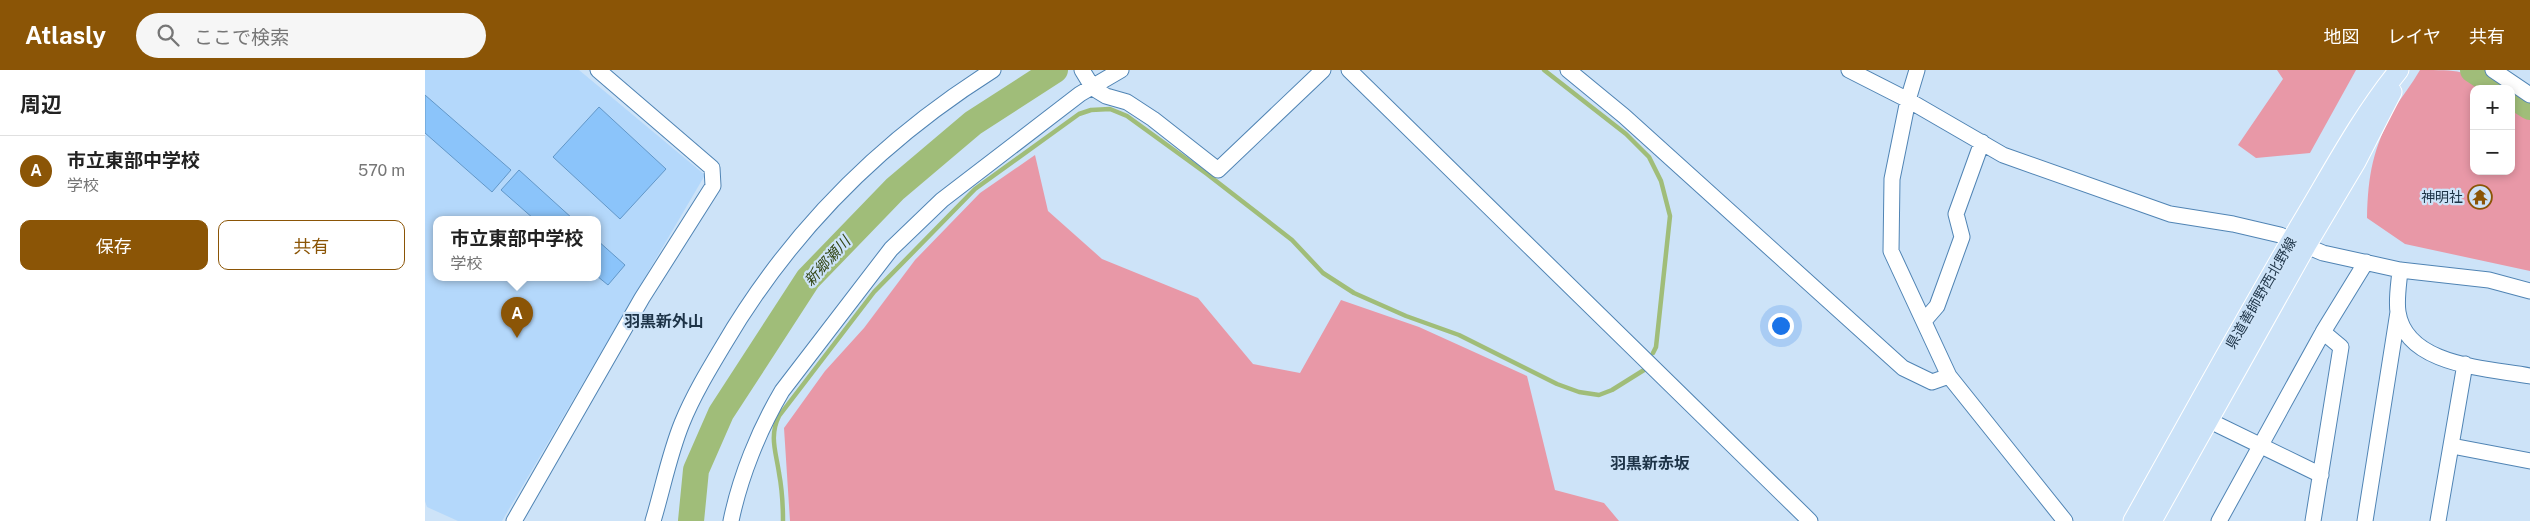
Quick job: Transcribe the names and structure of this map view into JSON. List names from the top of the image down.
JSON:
{
  "streets": {
    "main road": ["県道善師野西北野線"]
  },
  "districts": ["羽黒新外山", "羽黒新赤坂"],
  "water": ["新郷瀬川"],
  "places": {
    "temple": ["神明社"]
  },
  "page": {
    "header": "Atlasly",
    "search": "ここで検索",
    "nav": ["地図", "レイヤ", "共有"],
    "heading": "周辺",
    "map_buttons": ["+", "−"],
    "list": [
      {
        "mark": "A",
        "name": "市立東部中学校",
        "note": "学校",
        "value": "570 m"
      }
    ],
    "buttons": ["保存", "共有"],
    "popup": ["市立東部中学校", "学校"],
    "pins": "A"
  }
}
